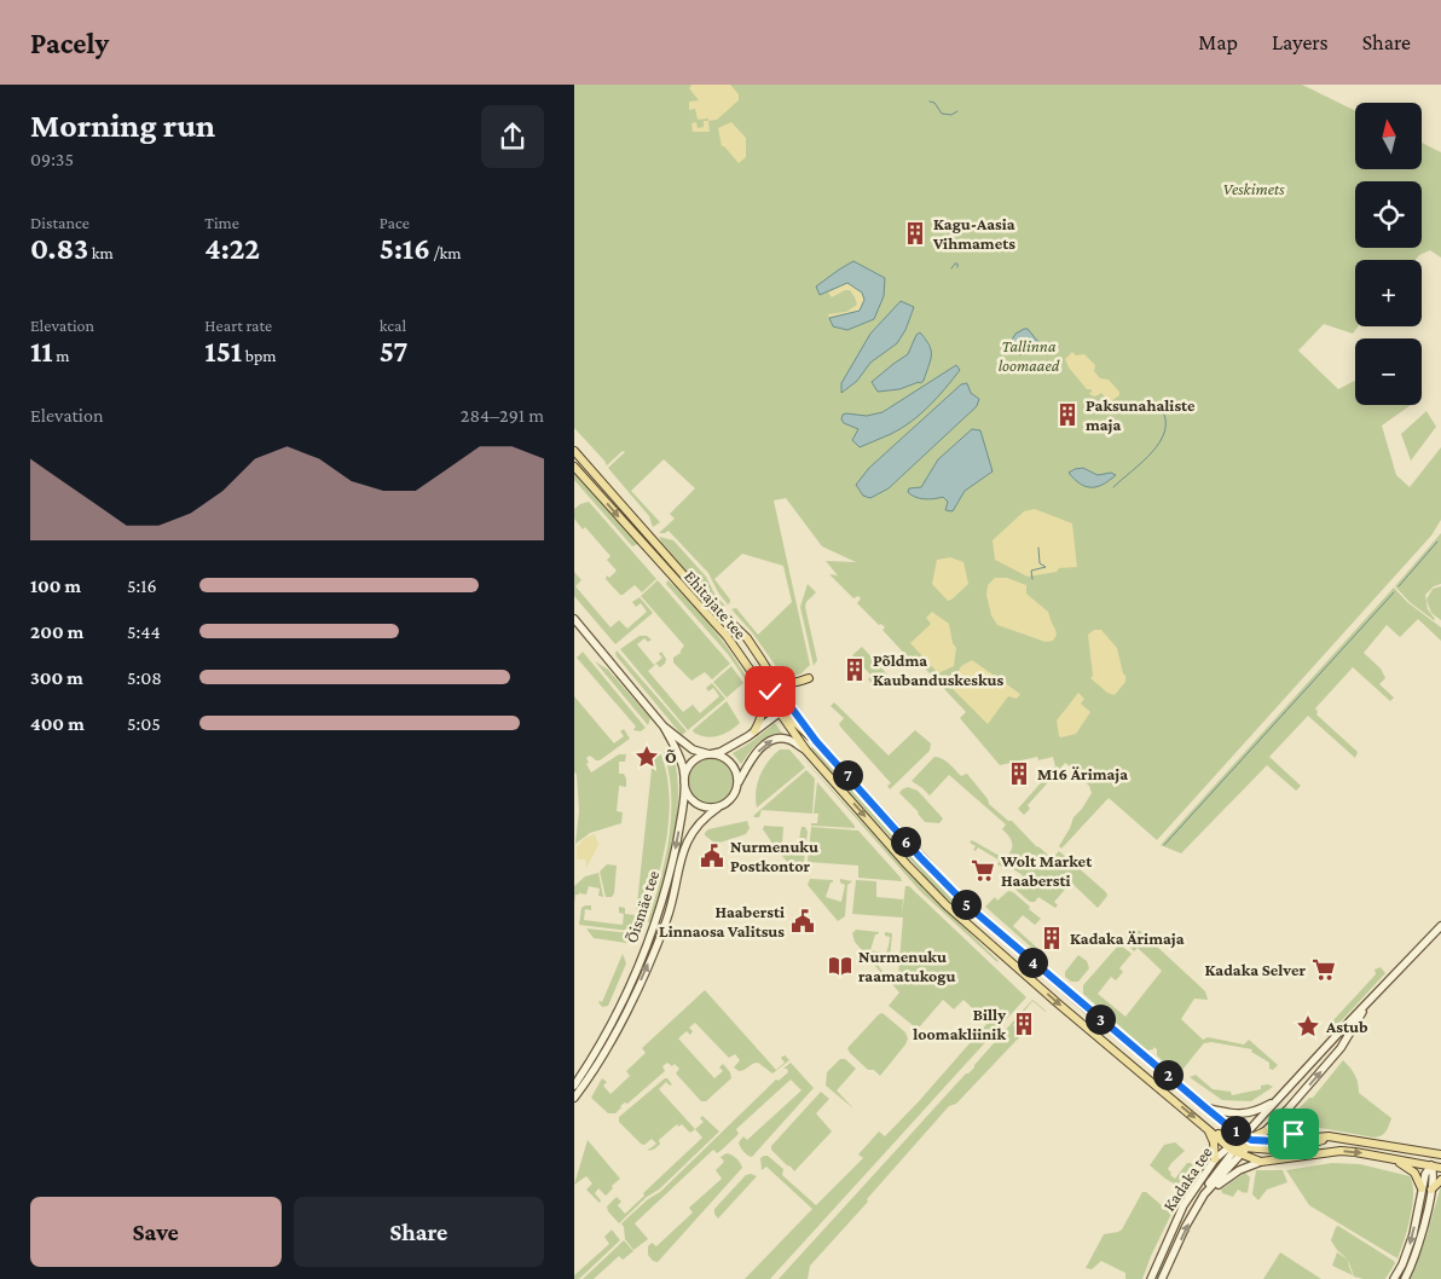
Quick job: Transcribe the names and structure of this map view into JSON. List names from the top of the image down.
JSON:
{
  "streets": {
    "main road": ["Ehitajate tee", "Õismäe tee", "Kadaka tee"]
  },
  "crossings": [
    ["Ehitajate tee", "Kadaka tee"]
  ],
  "parks": ["Veskimets", "Tallinna loomaaed"],
  "places": {
    "building": [
      "Kagu-Aasia Vihmamets",
      "Paksunahaliste maja",
      "Põldma Kaubanduskeskus",
      "M16 Ärimaja",
      "Kadaka Ärimaja",
      "Billy loomakliinik"
    ],
    "place": ["Õ", "Astub"],
    "public building": ["Nurmenuku Postkontor", "Haabersti Linnaosa Valitsus"],
    "supermarket": ["Wolt Market Haabersti", "Kadaka Selver"],
    "library": ["Nurmenuku raamatukogu"]
  },
  "north": "top",
  "page": {
    "header": "Pacely",
    "nav": ["Map", "Layers", "Share"],
    "heading": ["Morning run", "09:35"],
    "map_buttons": ["+", "−"],
    "stats": [
      ["Distance", "0.83 km"],
      ["Time", "4:22"],
      ["Pace", "5:16 /km"],
      ["Elevation", "11 m"],
      ["Heart rate", "151 bpm"],
      ["kcal", "57"]
    ],
    "chart": ["Elevation", "284–291 m"],
    "list": [
      {
        "name": "100 m",
        "note": "5:16"
      },
      {
        "name": "200 m",
        "note": "5:44"
      },
      {
        "name": "300 m",
        "note": "5:08"
      },
      {
        "name": "400 m",
        "note": "5:05"
      }
    ],
    "pins": [
      "7",
      "6",
      "5",
      "4",
      "3",
      "2",
      "1"
    ],
    "buttons": ["Save", "Share"]
  }
}
